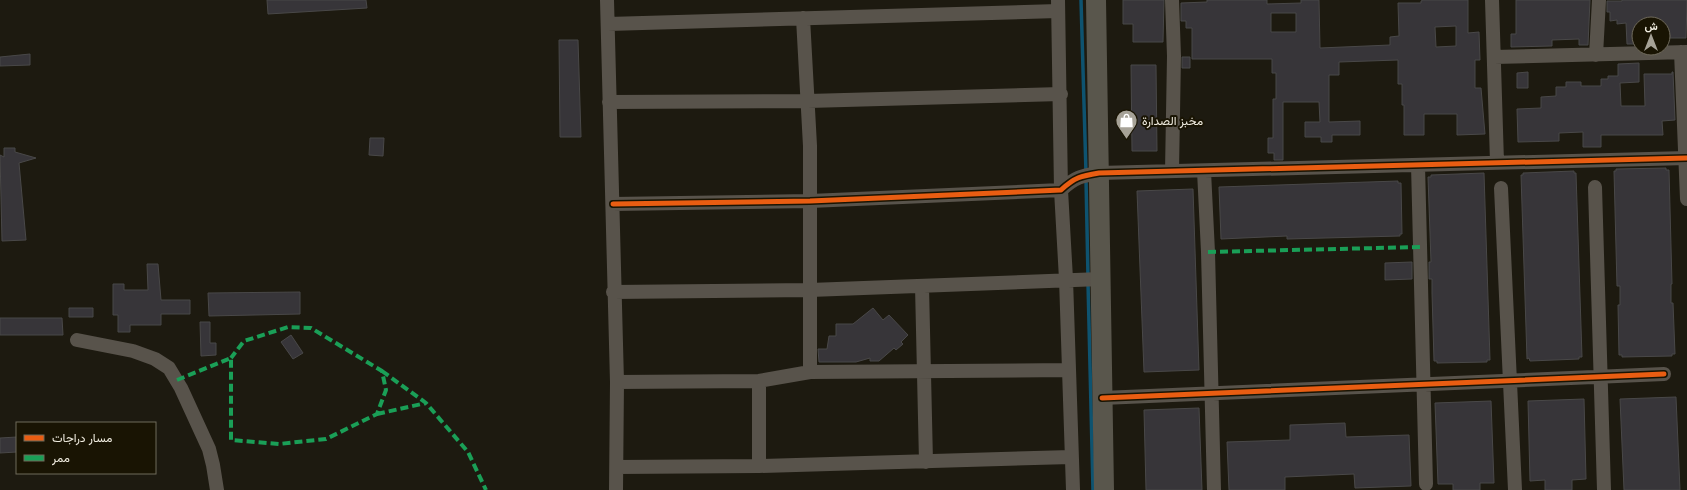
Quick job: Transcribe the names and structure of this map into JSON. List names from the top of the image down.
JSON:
{
  "places": {
    "shop": ["مخبز الصدارة"]
  },
  "legend": ["مسار دراجات", "ممر"],
  "north": "top"
}
